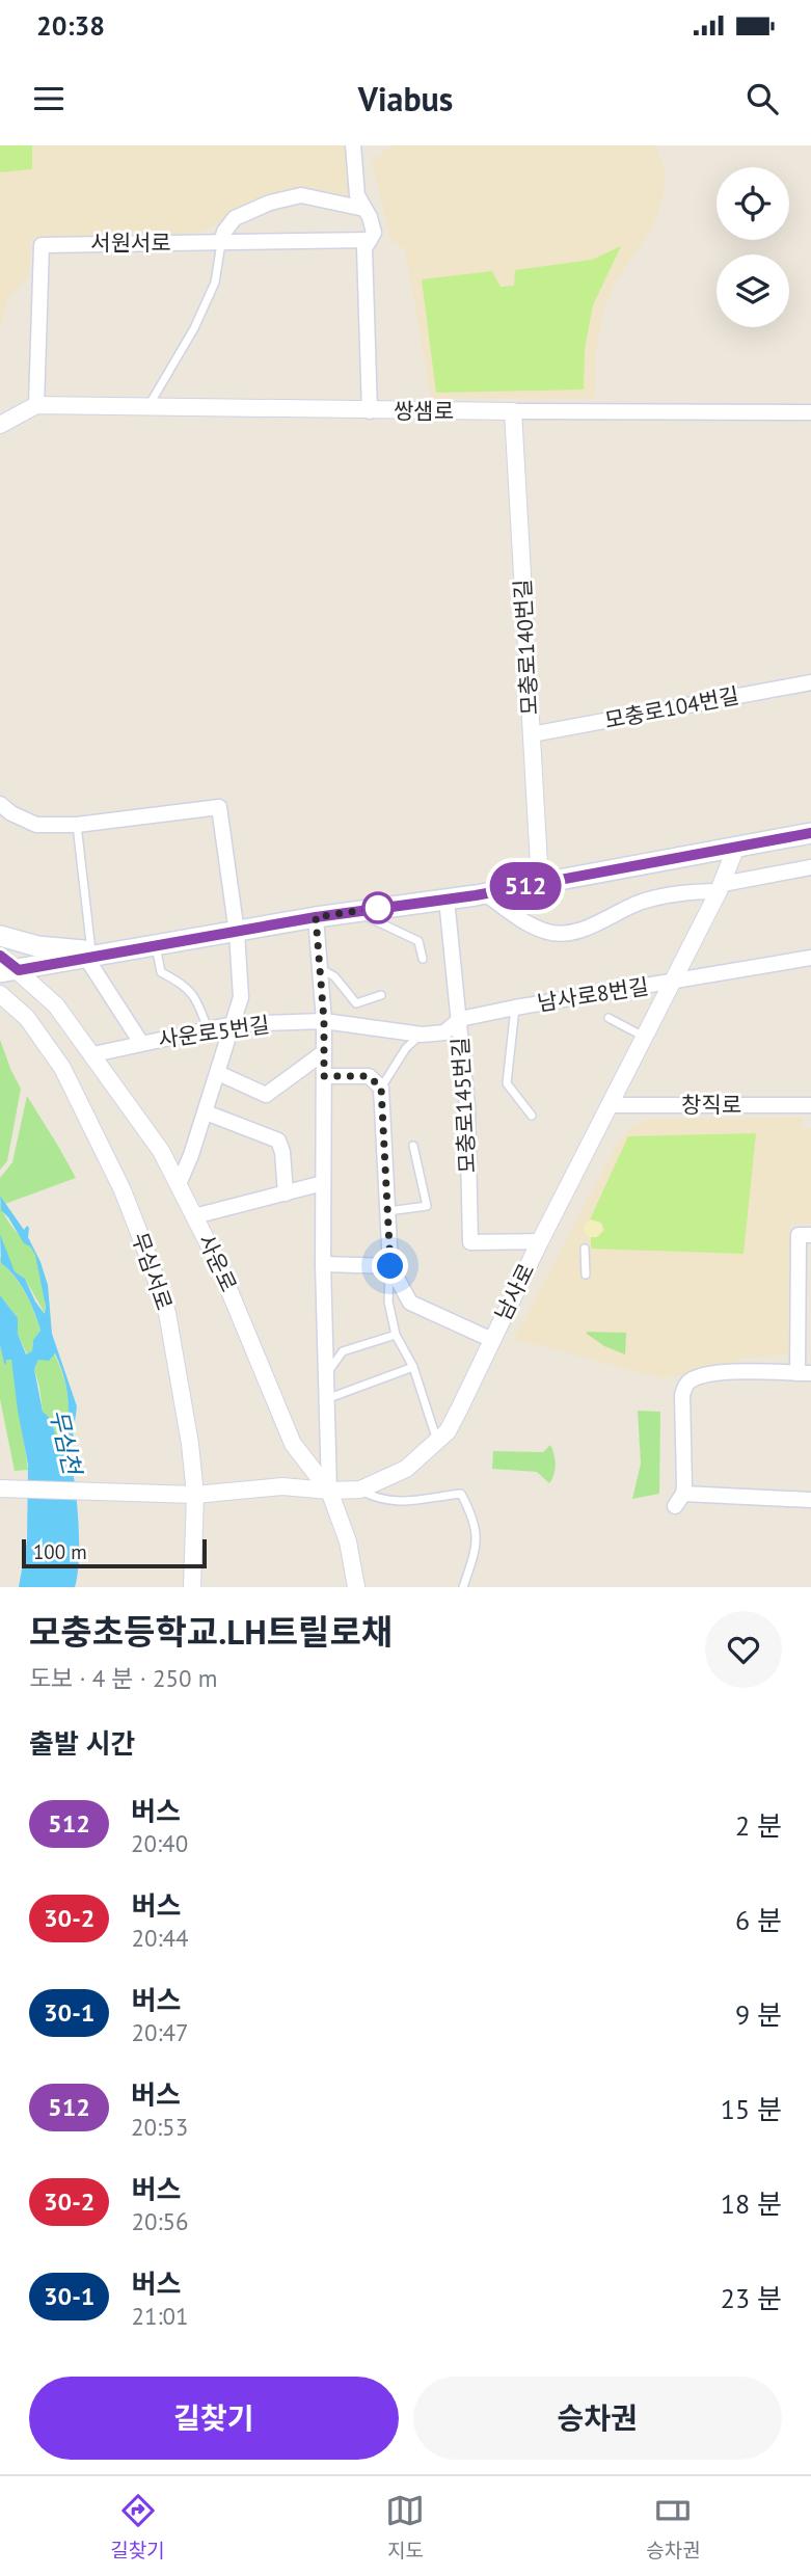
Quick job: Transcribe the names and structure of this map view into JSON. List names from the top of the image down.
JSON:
{
  "streets": {
    "street": [
      "서원서로",
      "쌍샘로",
      "모충로140번길",
      "모충로104번길",
      "남사로8번길",
      "사운로5번길",
      "모충로145번길",
      "창직로",
      "사운로",
      "무심서로",
      "남사로"
    ]
  },
  "crossings": [
    ["서원서로", "쌍샘로"],
    ["쌍샘로", "모충로140번길"],
    ["모충로140번길", "모충로104번길"],
    ["남사로8번길", "사운로5번길"],
    ["남사로8번길", "모충로145번길"],
    ["남사로8번길", "남사로"],
    ["사운로5번길", "모충로145번길"],
    ["사운로5번길", "사운로"],
    ["모충로145번길", "남사로"],
    ["창직로", "남사로"],
    ["사운로", "남사로"],
    ["무심서로", "남사로"]
  ],
  "water": ["무심천"],
  "lines": ["bus line 512"],
  "scale_bar": "100 m",
  "page": {
    "status": "20:38",
    "header": "Viabus",
    "on_map": "512",
    "scale": "100 m",
    "heading": [
      ["모충초등학교.LH트릴로채", "도보 · 4 분 · 250 m"],
      "출발 시간"
    ],
    "list": [
      {
        "mark": "512",
        "name": "버스",
        "note": "20:40",
        "value": "2 분"
      },
      {
        "mark": "30-2",
        "name": "버스",
        "note": "20:44",
        "value": "6 분"
      },
      {
        "mark": "30-1",
        "name": "버스",
        "note": "20:47",
        "value": "9 분"
      },
      {
        "mark": "512",
        "name": "버스",
        "note": "20:53",
        "value": "15 분"
      },
      {
        "mark": "30-2",
        "name": "버스",
        "note": "20:56",
        "value": "18 분"
      },
      {
        "mark": "30-1",
        "name": "버스",
        "note": "21:01",
        "value": "23 분"
      }
    ],
    "buttons": ["길찾기", "승차권"],
    "tabs": ["길찾기", "지도", "승차권"]
  }
}
